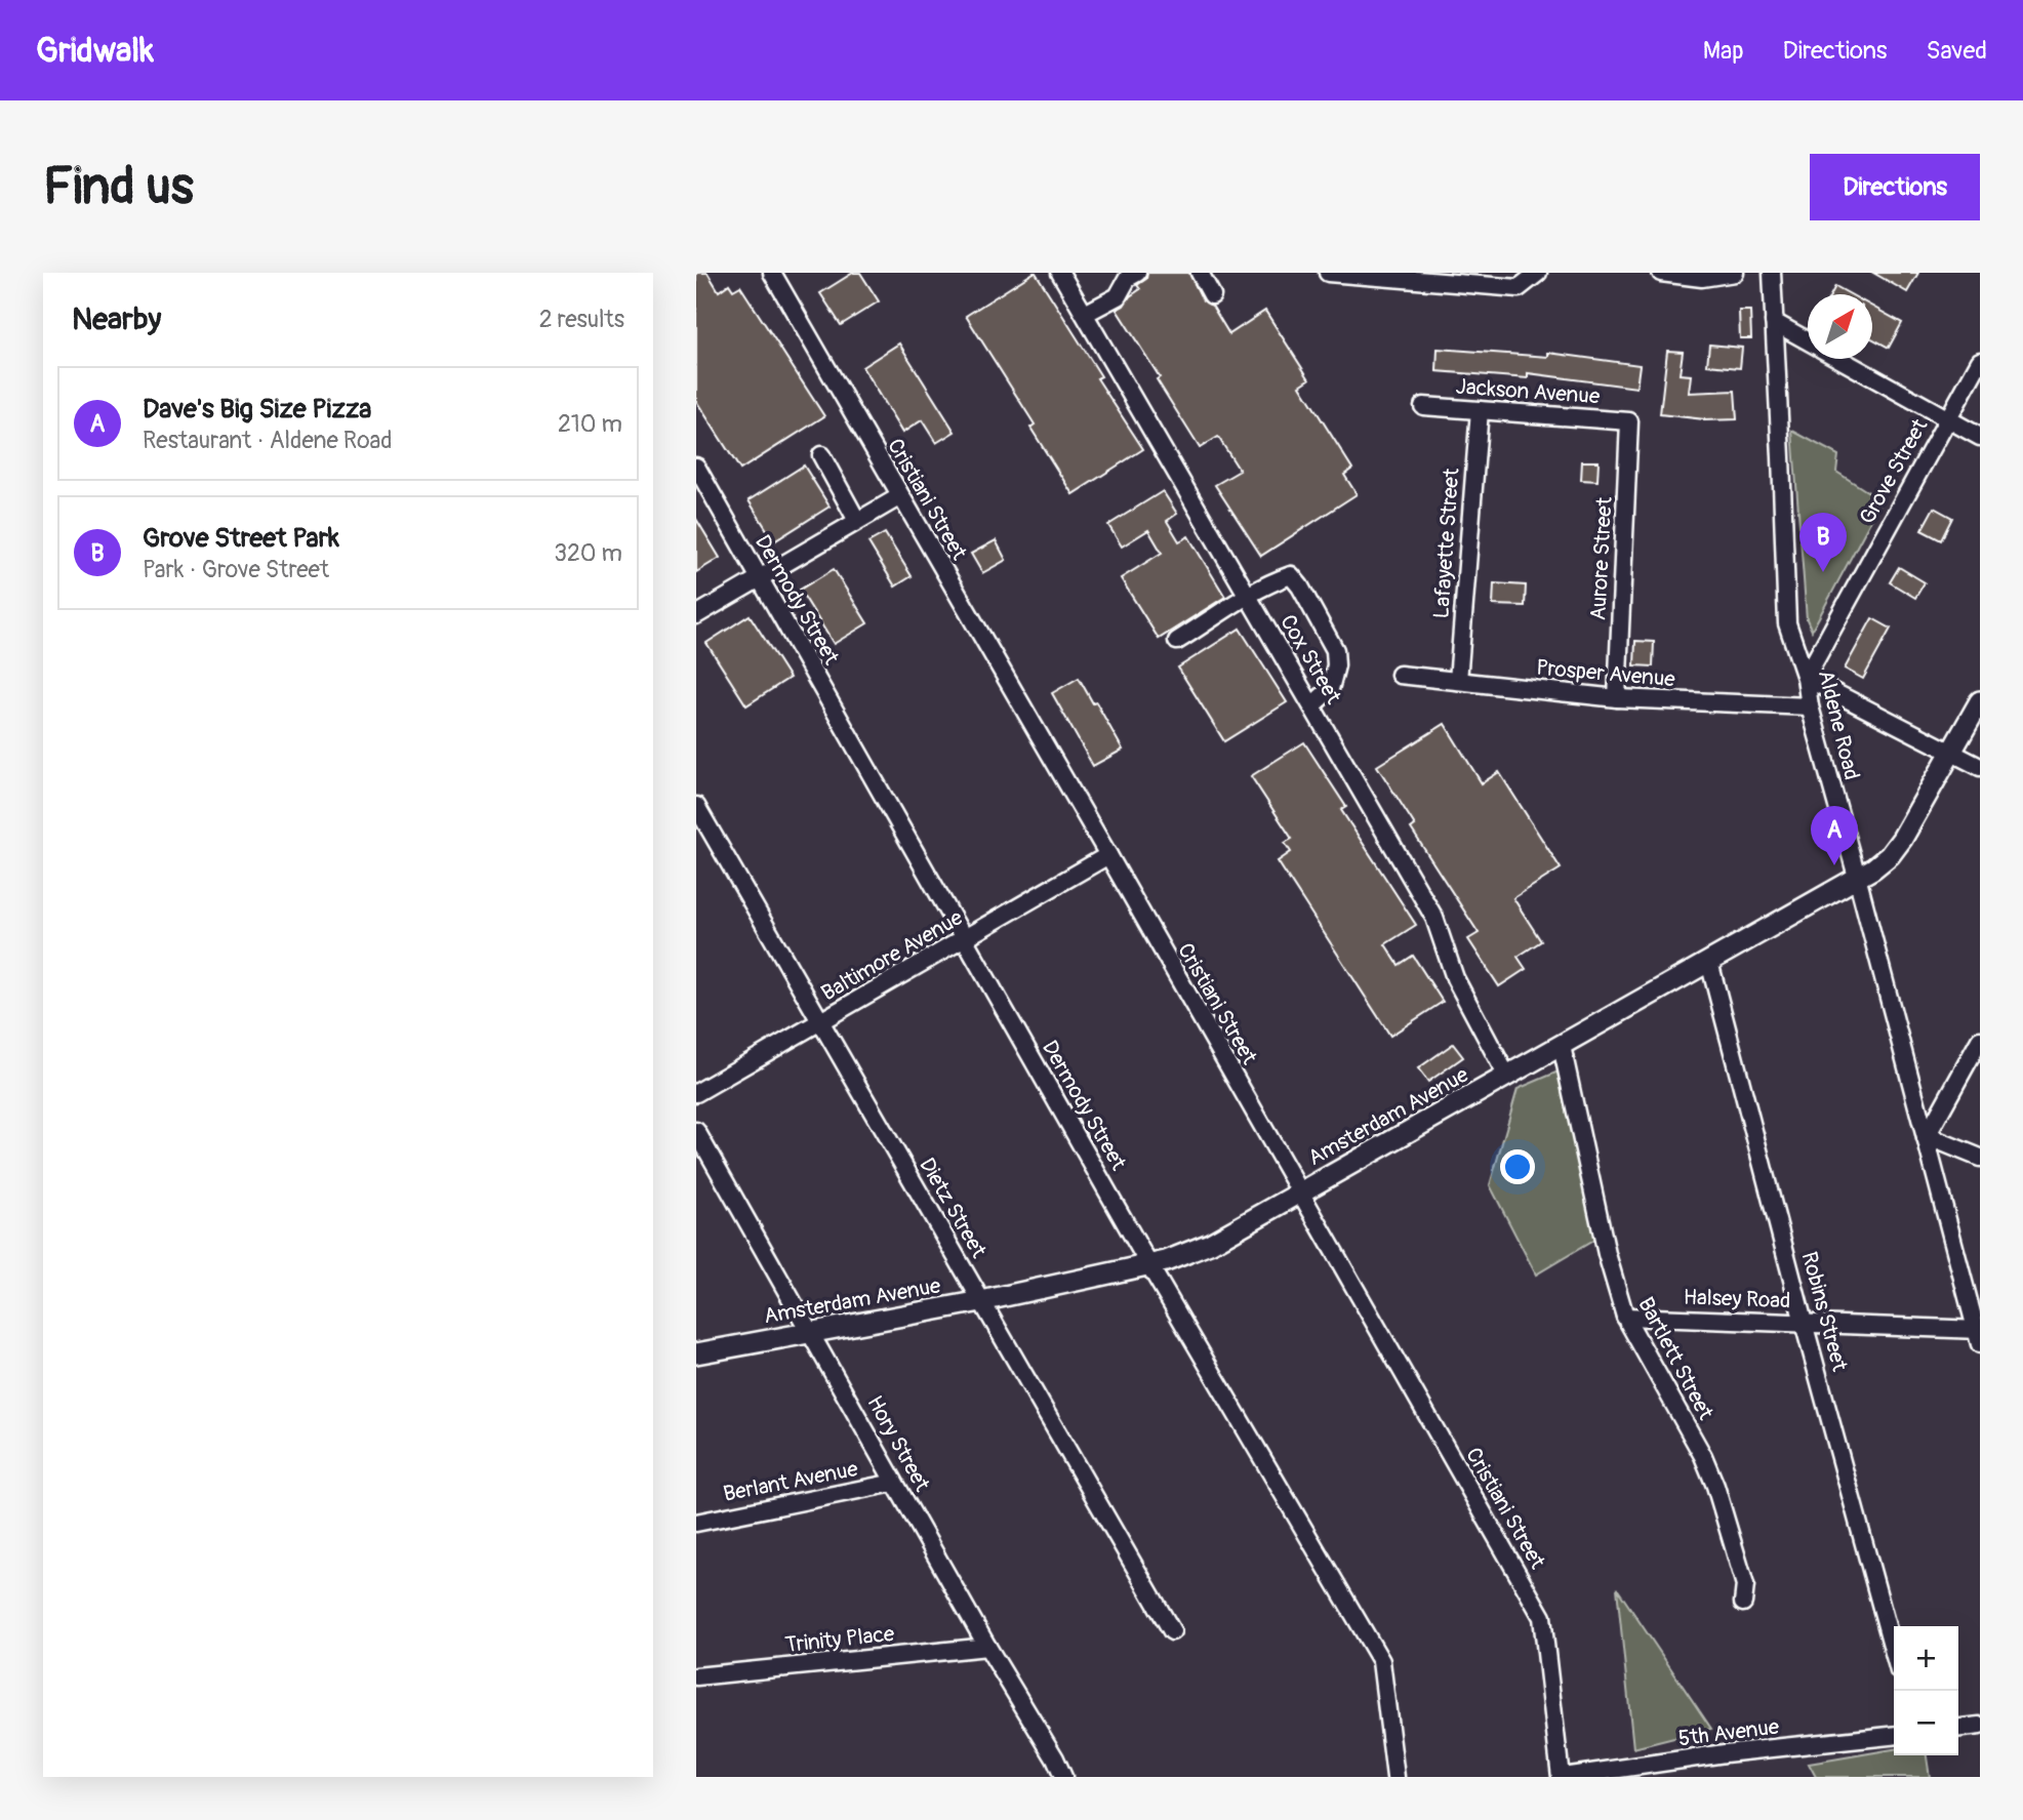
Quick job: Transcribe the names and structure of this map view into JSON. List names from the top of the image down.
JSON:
{
  "streets": {
    "main road": ["Amsterdam Avenue"],
    "street": [
      "Jackson Avenue",
      "Grove Street",
      "Cristiani Street",
      "Lafayette Street",
      "Aurore Street",
      "Dermody Street",
      "Cox Street",
      "Prosper Avenue",
      "Aldene Road",
      "Baltimore Avenue",
      "Dietz Street",
      "Halsey Road",
      "Robins Street",
      "Bartlett Street",
      "Hory Street",
      "Berlant Avenue",
      "Trinity Place",
      "5th Avenue"
    ]
  },
  "crossings": [
    ["Jackson Avenue", "Lafayette Street"],
    ["Jackson Avenue", "Aurore Street"],
    ["Grove Street", "Aldene Road"],
    ["Cristiani Street", "Baltimore Avenue"],
    ["Cristiani Street", "Amsterdam Avenue"],
    ["Cristiani Street", "5th Avenue"],
    ["Lafayette Street", "Prosper Avenue"],
    ["Aurore Street", "Prosper Avenue"],
    ["Dermody Street", "Baltimore Avenue"],
    ["Dermody Street", "Amsterdam Avenue"],
    ["Cox Street", "Amsterdam Avenue"],
    ["Prosper Avenue", "Aldene Road"],
    ["Aldene Road", "Amsterdam Avenue"],
    ["Aldene Road", "Halsey Road"],
    ["Baltimore Avenue", "Dietz Street"],
    ["Amsterdam Avenue", "Dietz Street"],
    ["Amsterdam Avenue", "Robins Street"],
    ["Amsterdam Avenue", "Bartlett Street"],
    ["Amsterdam Avenue", "Hory Street"],
    ["Halsey Road", "Robins Street"],
    ["Halsey Road", "Bartlett Street"],
    ["Hory Street", "Berlant Avenue"],
    ["Hory Street", "Trinity Place"]
  ],
  "north": "top right",
  "page": {
    "header": "Gridwalk",
    "nav": ["Map", "Directions", "Saved"],
    "buttons": "Directions",
    "title": "Find us",
    "heading": ["Nearby", "2 results"],
    "list": [
      {
        "mark": "A",
        "name": "Dave's Big Size Pizza",
        "note": "Restaurant · Aldene Road",
        "value": "210 m"
      },
      {
        "mark": "B",
        "name": "Grove Street Park",
        "note": "Park · Grove Street",
        "value": "320 m"
      }
    ],
    "pins": ["B", "A"],
    "map_buttons": ["+", "−"]
  }
}
